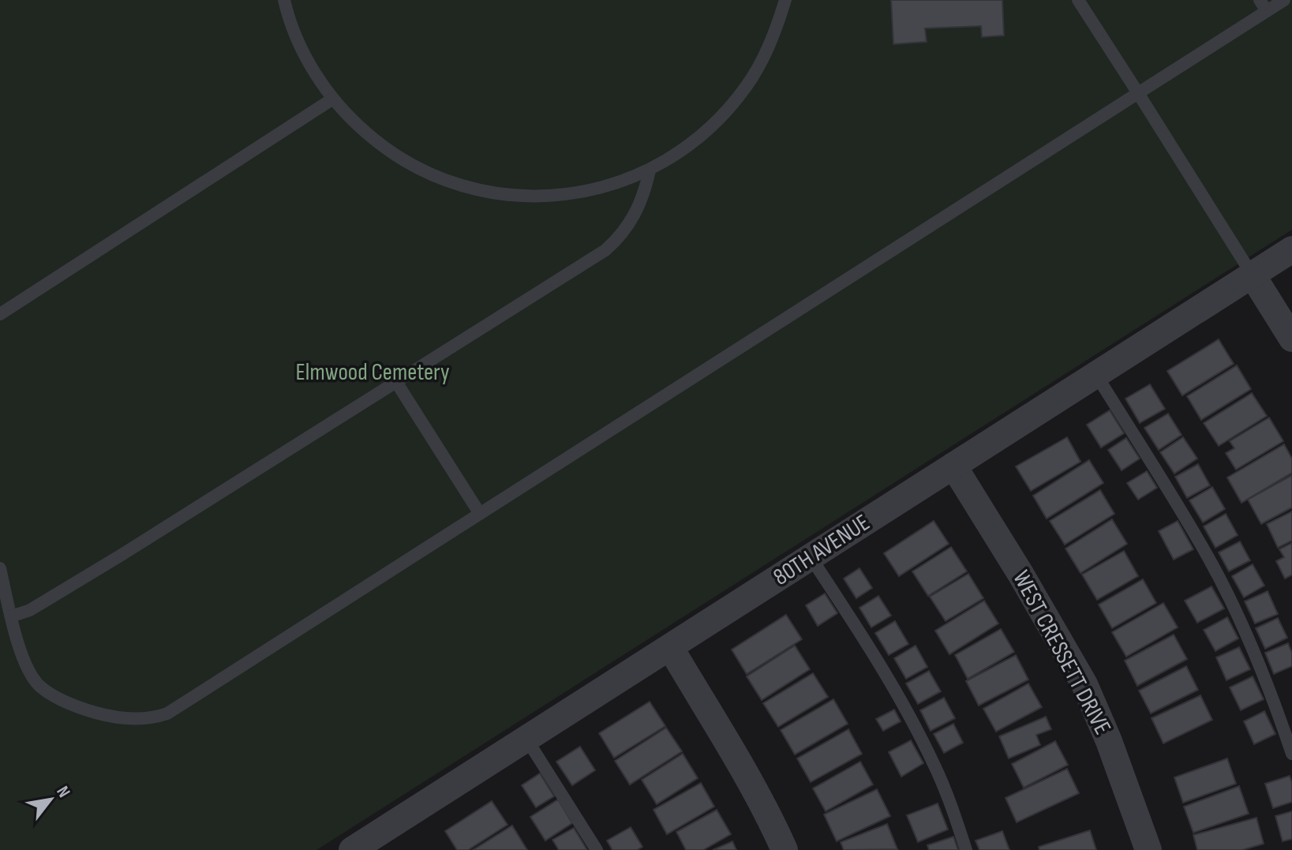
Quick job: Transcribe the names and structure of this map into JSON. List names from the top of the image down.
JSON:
{
  "streets": {
    "street": ["80TH AVENUE", "WEST CRESSETT DRIVE"]
  },
  "crossings": [
    ["80TH AVENUE", "WEST CRESSETT DRIVE"]
  ],
  "parks": ["Elmwood Cemetery"],
  "north": "top right"
}
